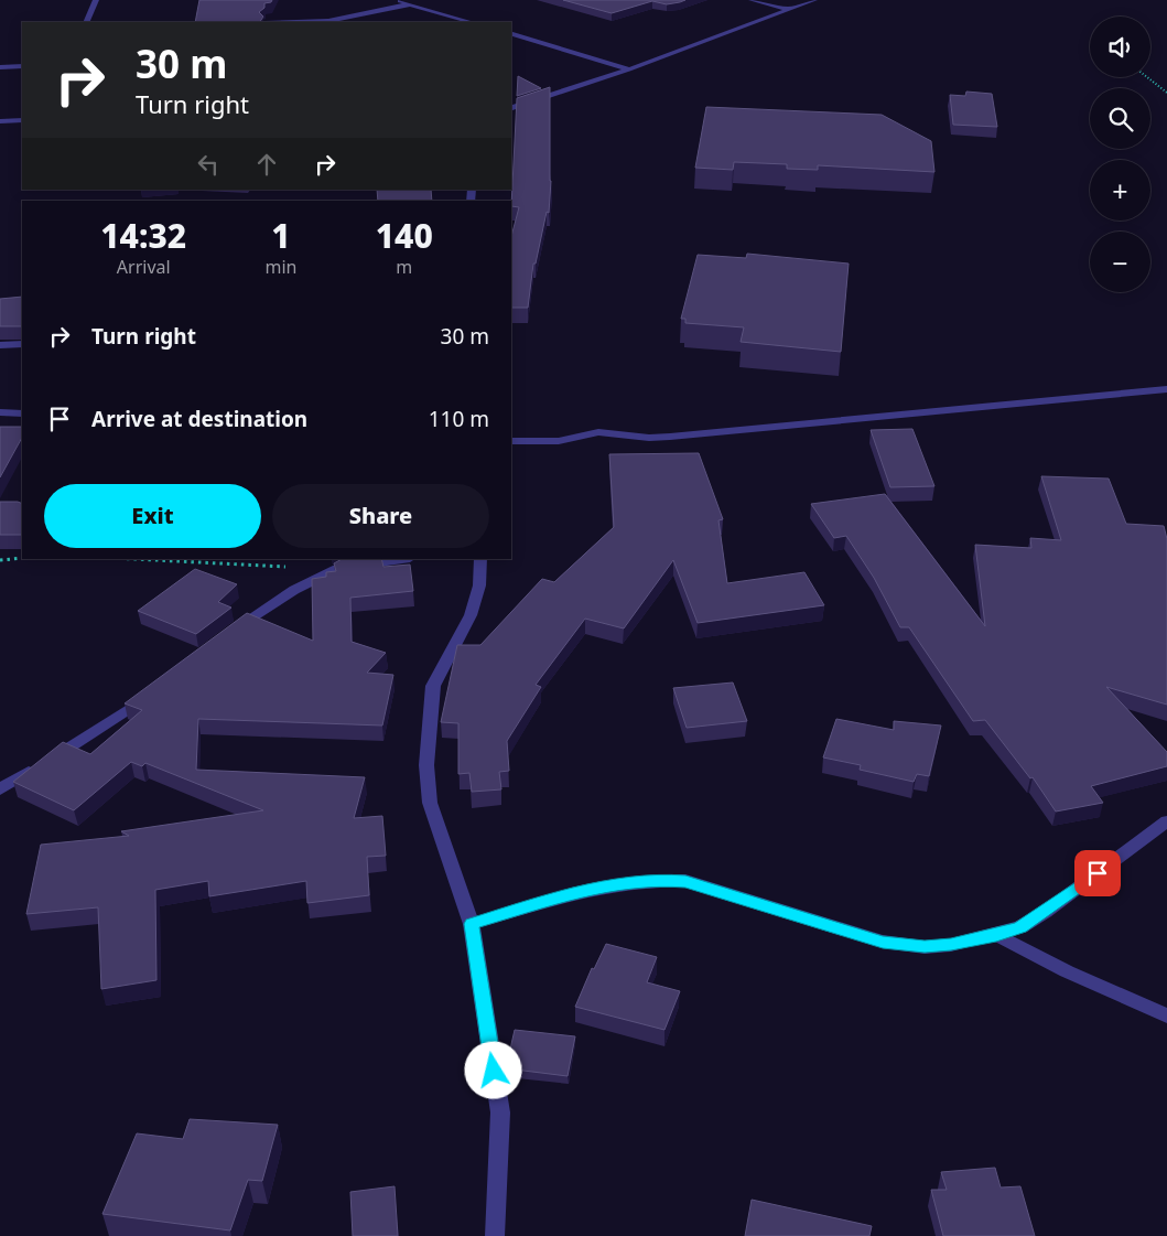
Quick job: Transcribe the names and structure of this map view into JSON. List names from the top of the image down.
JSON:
{
  "page": {
    "map_buttons": ["+", "−"],
    "turn": ["30 m", "Turn right"],
    "eta": [
      "14:32",
      "Arrival",
      "1",
      "min",
      "140",
      "m"
    ],
    "list": [
      {
        "name": "Turn right",
        "value": "30 m"
      },
      {
        "name": "Arrive at destination",
        "value": "110 m"
      }
    ],
    "buttons": ["Exit", "Share"]
  }
}
